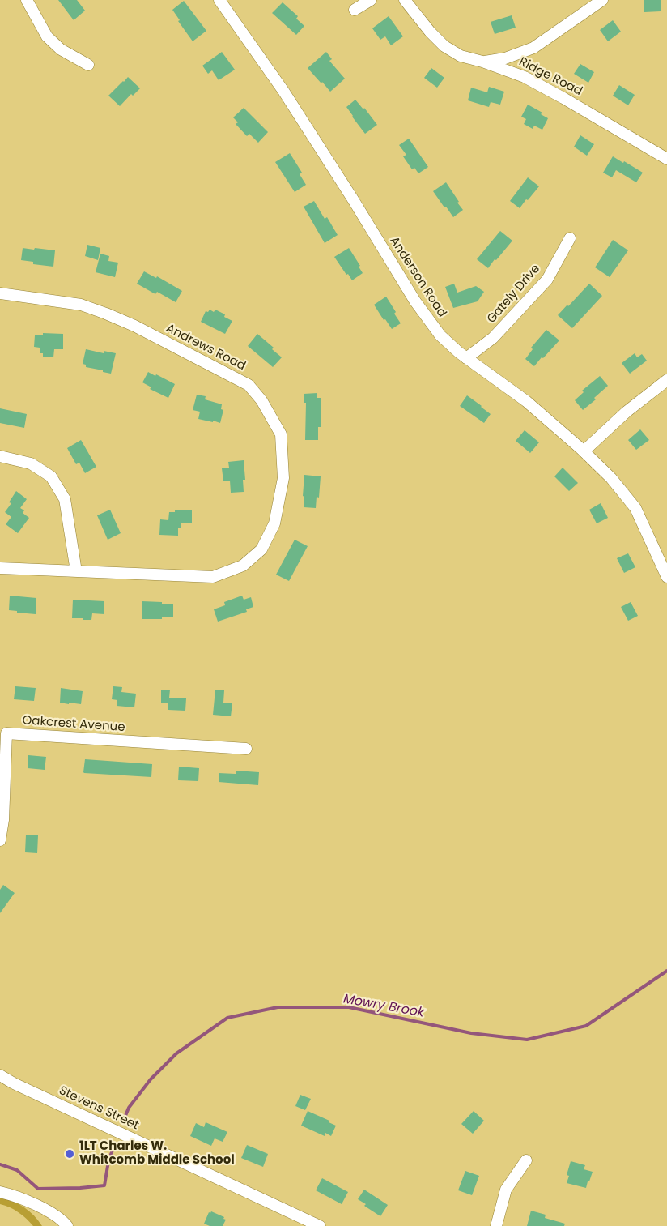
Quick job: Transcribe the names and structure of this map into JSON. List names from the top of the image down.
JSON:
{
  "streets": {
    "street": [
      "Ridge Road",
      "Anderson Road",
      "Gately Drive",
      "Andrews Road",
      "Oakcrest Avenue",
      "Stevens Street"
    ]
  },
  "crossings": [
    ["Anderson Road", "Gately Drive"]
  ],
  "water": ["Mowry Brook"],
  "places": ["1LT Charles W. Whitcomb Middle School"]
}
